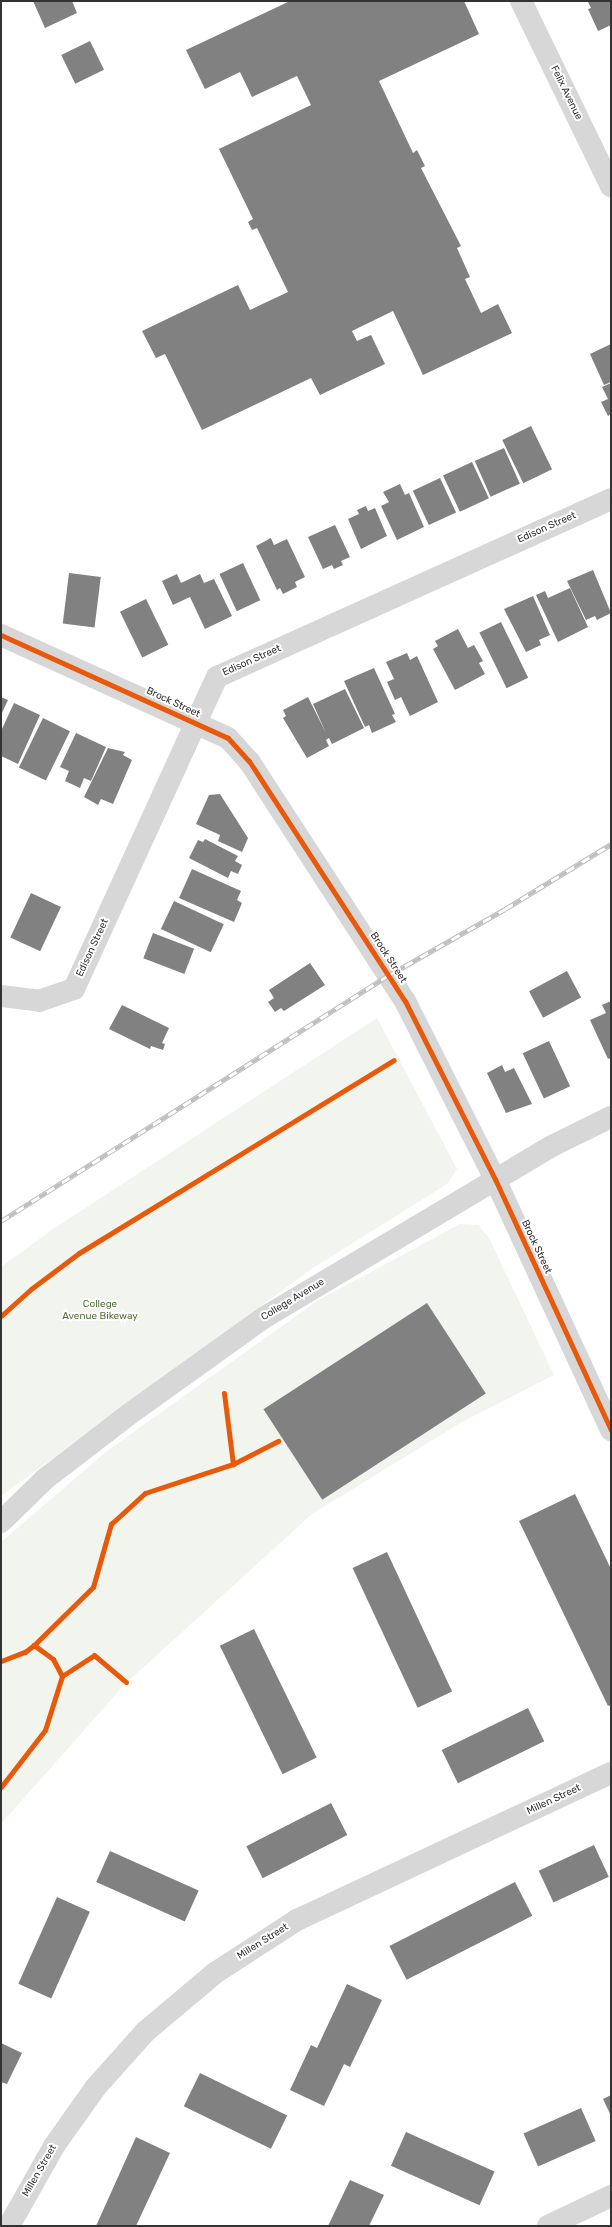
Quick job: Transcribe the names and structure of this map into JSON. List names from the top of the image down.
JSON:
{
  "streets": {
    "street": [
      "Felix Avenue",
      "Edison Street",
      "Brock Street",
      "College Avenue",
      "Millen Street"
    ]
  },
  "crossings": [
    ["Edison Street", "Brock Street"],
    ["Brock Street", "College Avenue"]
  ],
  "parks": ["College Avenue Bikeway"]
}
